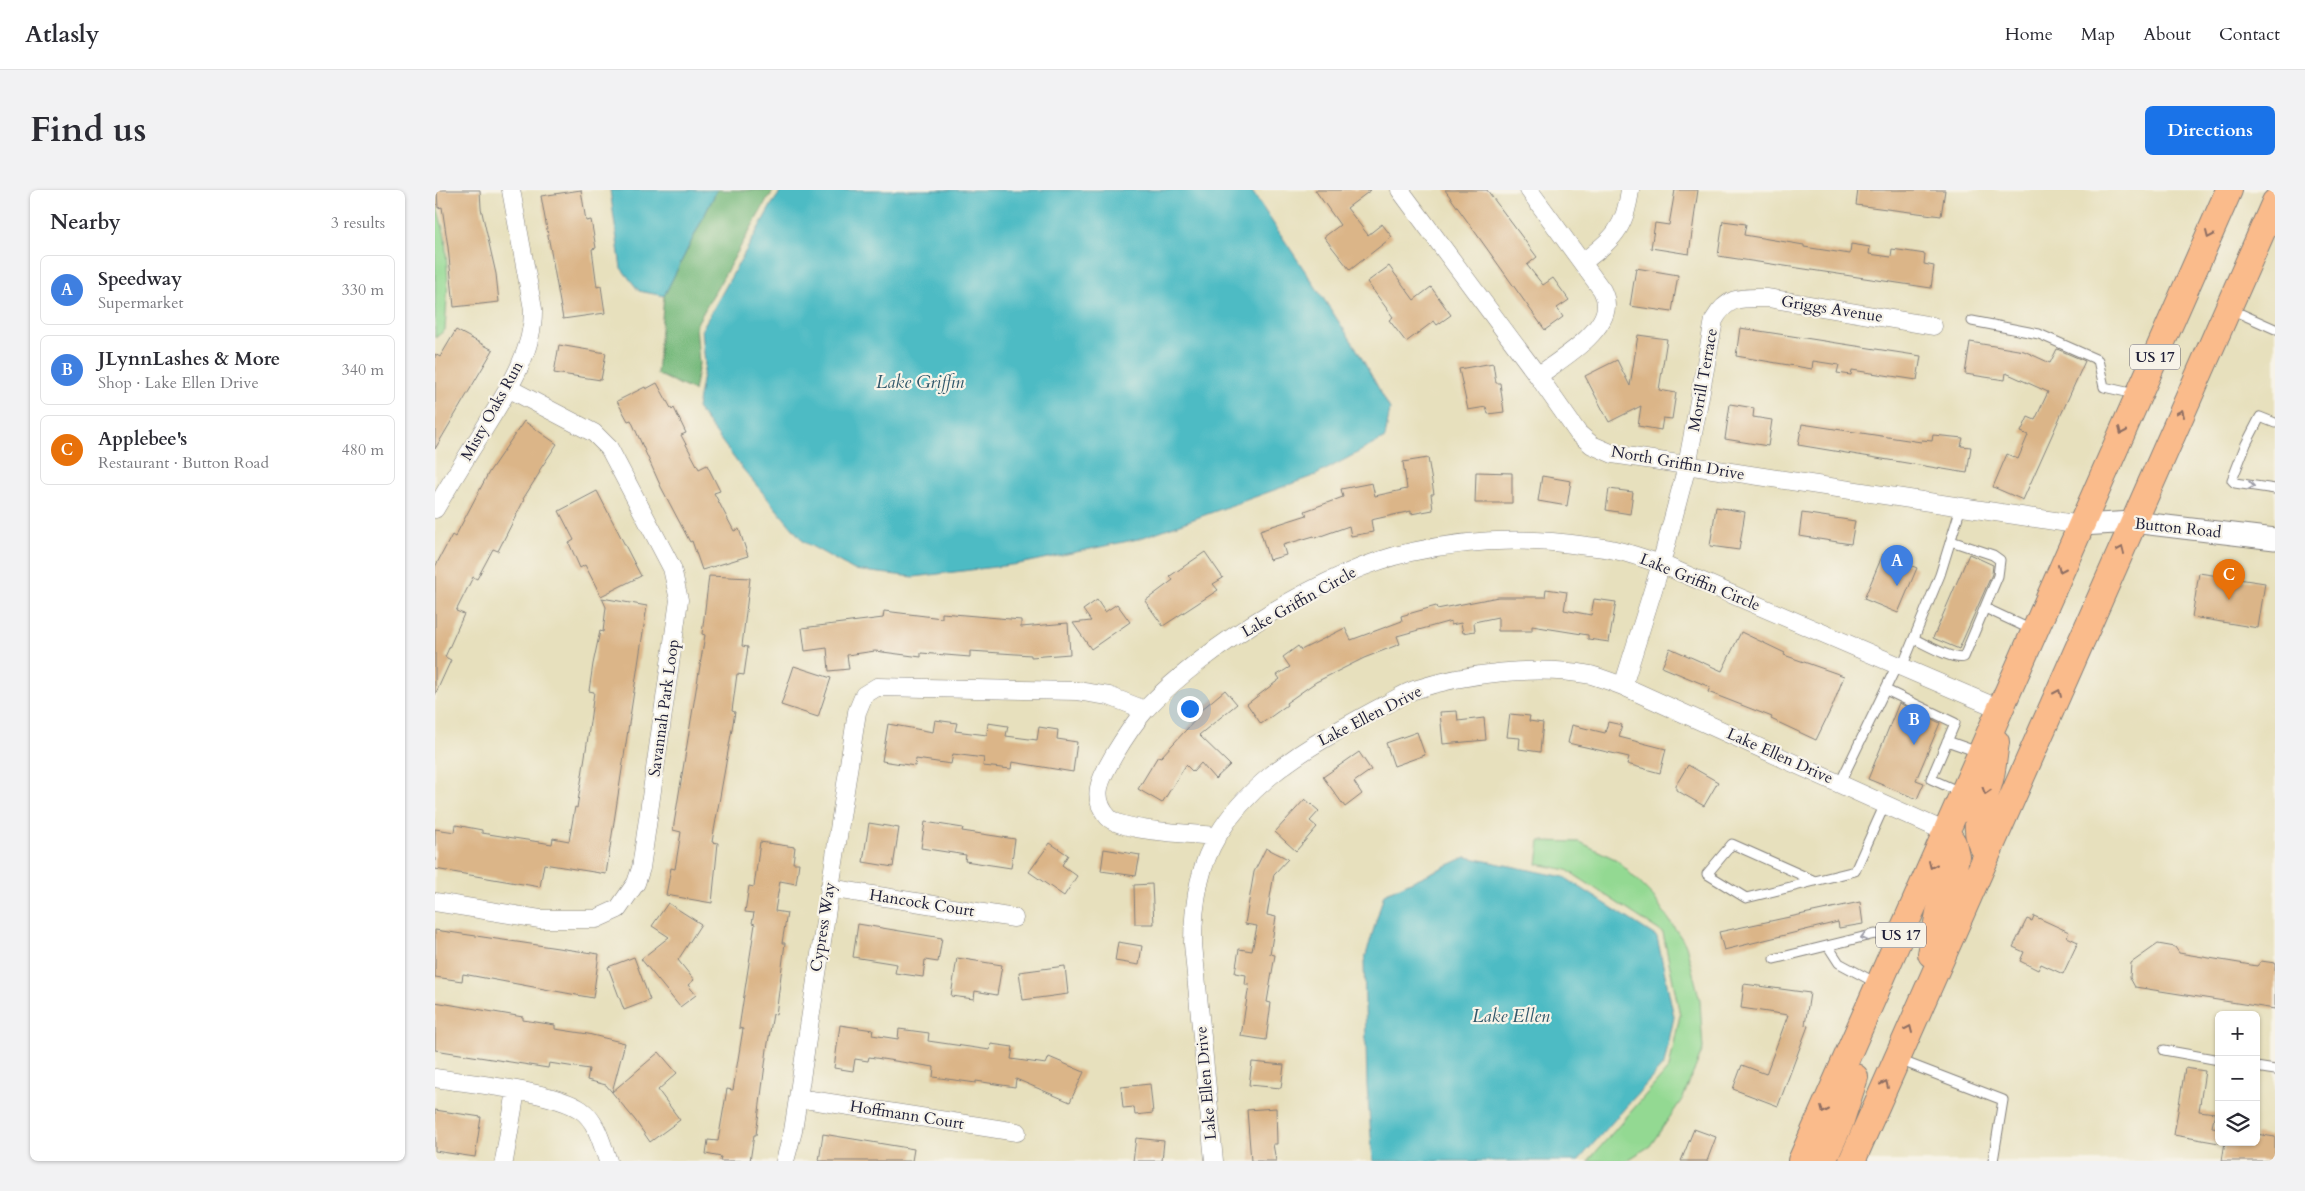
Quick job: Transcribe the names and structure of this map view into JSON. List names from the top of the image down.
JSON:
{
  "streets": {
    "main road": ["US 17"],
    "street": [
      "Griggs Avenue",
      "Morrill Terrace",
      "Misty Oaks Run",
      "North Griffin Drive",
      "Button Road",
      "Lake Griffin Circle",
      "Savannah Park Loop",
      "Lake Ellen Drive",
      "Hancock Court",
      "Cypress Way",
      "Hoffmann Court"
    ]
  },
  "crossings": [
    ["Griggs Avenue", "Morrill Terrace"],
    ["US 17", "North Griffin Drive"],
    ["US 17", "Button Road"],
    ["US 17", "Lake Griffin Circle"],
    ["US 17", "Lake Ellen Drive"],
    ["Morrill Terrace", "North Griffin Drive"],
    ["Morrill Terrace", "Lake Griffin Circle"],
    ["Morrill Terrace", "Lake Ellen Drive"],
    ["Misty Oaks Run", "Savannah Park Loop"],
    ["North Griffin Drive", "Button Road"],
    ["Lake Griffin Circle", "Lake Ellen Drive"],
    ["Lake Griffin Circle", "Cypress Way"],
    ["Hancock Court", "Cypress Way"],
    ["Cypress Way", "Hoffmann Court"]
  ],
  "water": ["Lake Griffin", "Lake Ellen"],
  "page": {
    "header": "Atlasly",
    "nav": [
      "Home",
      "Map",
      "About",
      "Contact"
    ],
    "title": "Find us",
    "buttons": "Directions",
    "heading": ["Nearby", "3 results"],
    "list": [
      {
        "mark": "A",
        "name": "Speedway",
        "note": "Supermarket",
        "value": "330 m"
      },
      {
        "mark": "B",
        "name": "JLynnLashes & More",
        "note": "Shop · Lake Ellen Drive",
        "value": "340 m"
      },
      {
        "mark": "C",
        "name": "Applebee's",
        "note": "Restaurant · Button Road",
        "value": "480 m"
      }
    ],
    "pins": ["A", "C", "B"],
    "map_buttons": ["+", "−"]
  }
}
